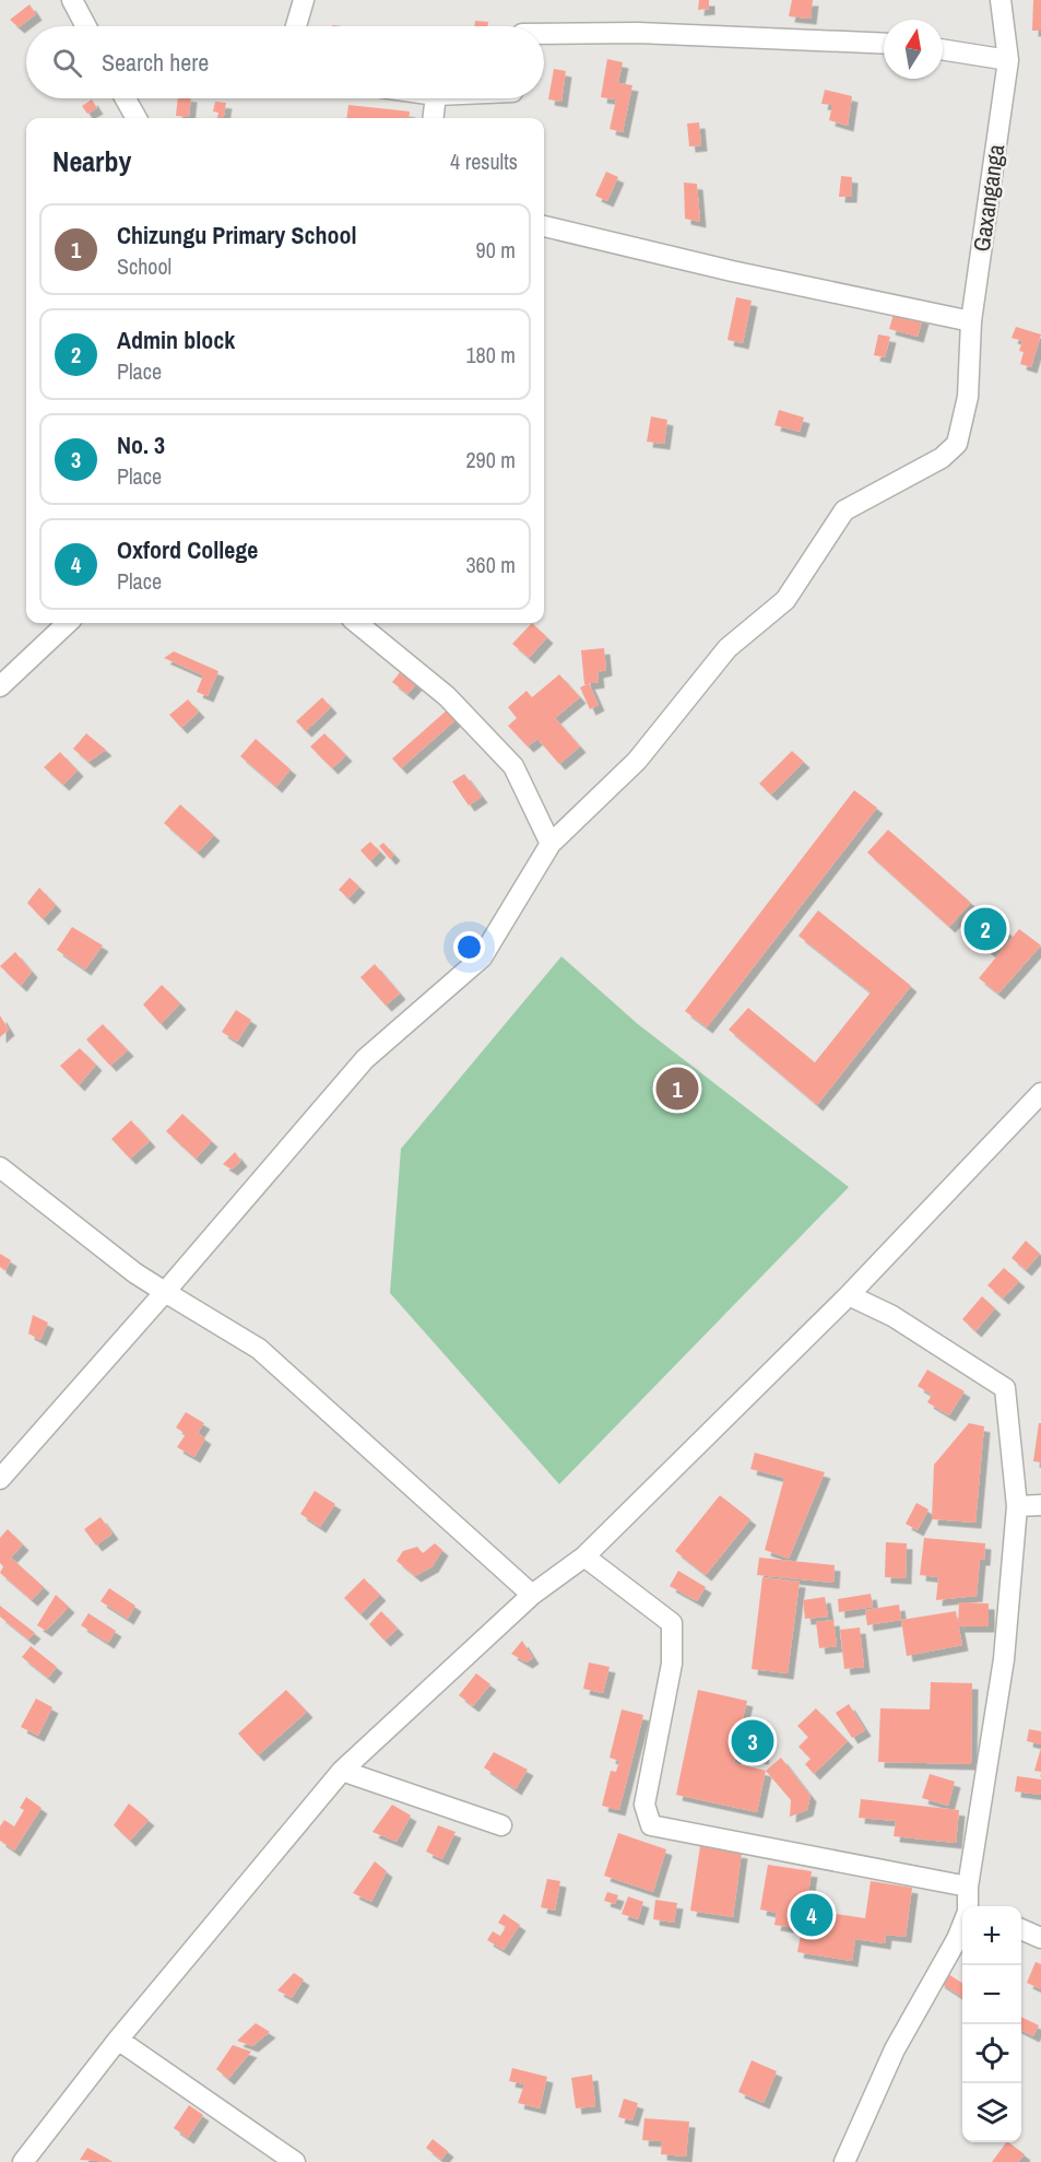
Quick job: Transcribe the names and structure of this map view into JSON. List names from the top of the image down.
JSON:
{
  "streets": {
    "street": ["Gaxanganga"]
  },
  "north": "top",
  "page": {
    "search": "Search here",
    "heading": ["Nearby", "4 results"],
    "list": [
      {
        "mark": "1",
        "name": "Chizungu Primary School",
        "note": "School",
        "value": "90 m"
      },
      {
        "mark": "2",
        "name": "Admin block",
        "note": "Place",
        "value": "180 m"
      },
      {
        "mark": "3",
        "name": "No. 3",
        "note": "Place",
        "value": "290 m"
      },
      {
        "mark": "4",
        "name": "Oxford College",
        "note": "Place",
        "value": "360 m"
      }
    ],
    "pins": [
      "2",
      "1",
      "3",
      "4"
    ],
    "map_buttons": ["+", "−"]
  }
}
